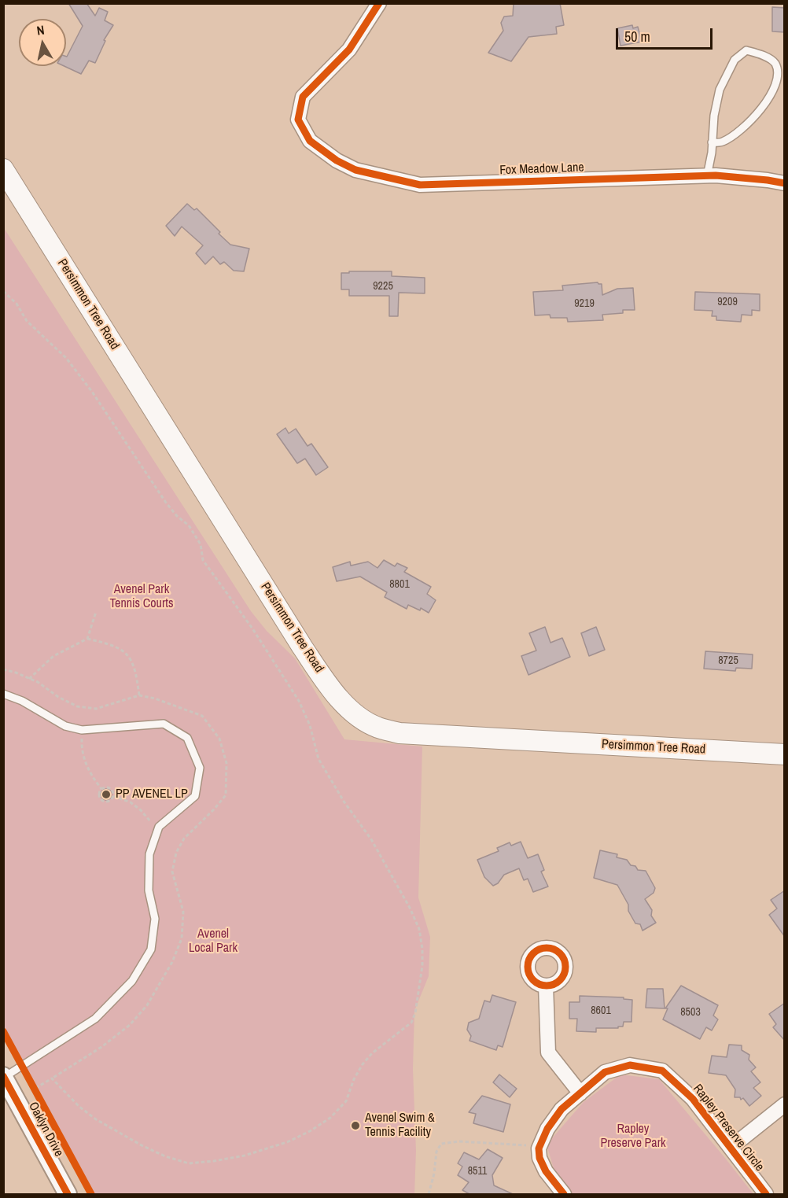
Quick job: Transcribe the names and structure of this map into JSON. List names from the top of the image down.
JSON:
{
  "streets": {
    "main road": ["Persimmon Tree Road"],
    "street": ["Fox Meadow Lane", "Rapley Preserve Circle", "Oaklyn Drive"]
  },
  "parks": ["Avenel Park Tennis Courts", "Avenel Local Park", "Rapley Preserve Park"],
  "places": ["PP AVENEL LP", "Avenel Swim & Tennis Facility"],
  "house_numbers": [
    "9225",
    "9209",
    "9219",
    "8801",
    "8725",
    "8601",
    "8503",
    "8511"
  ],
  "scale_bar": "50 m",
  "north": "top"
}
